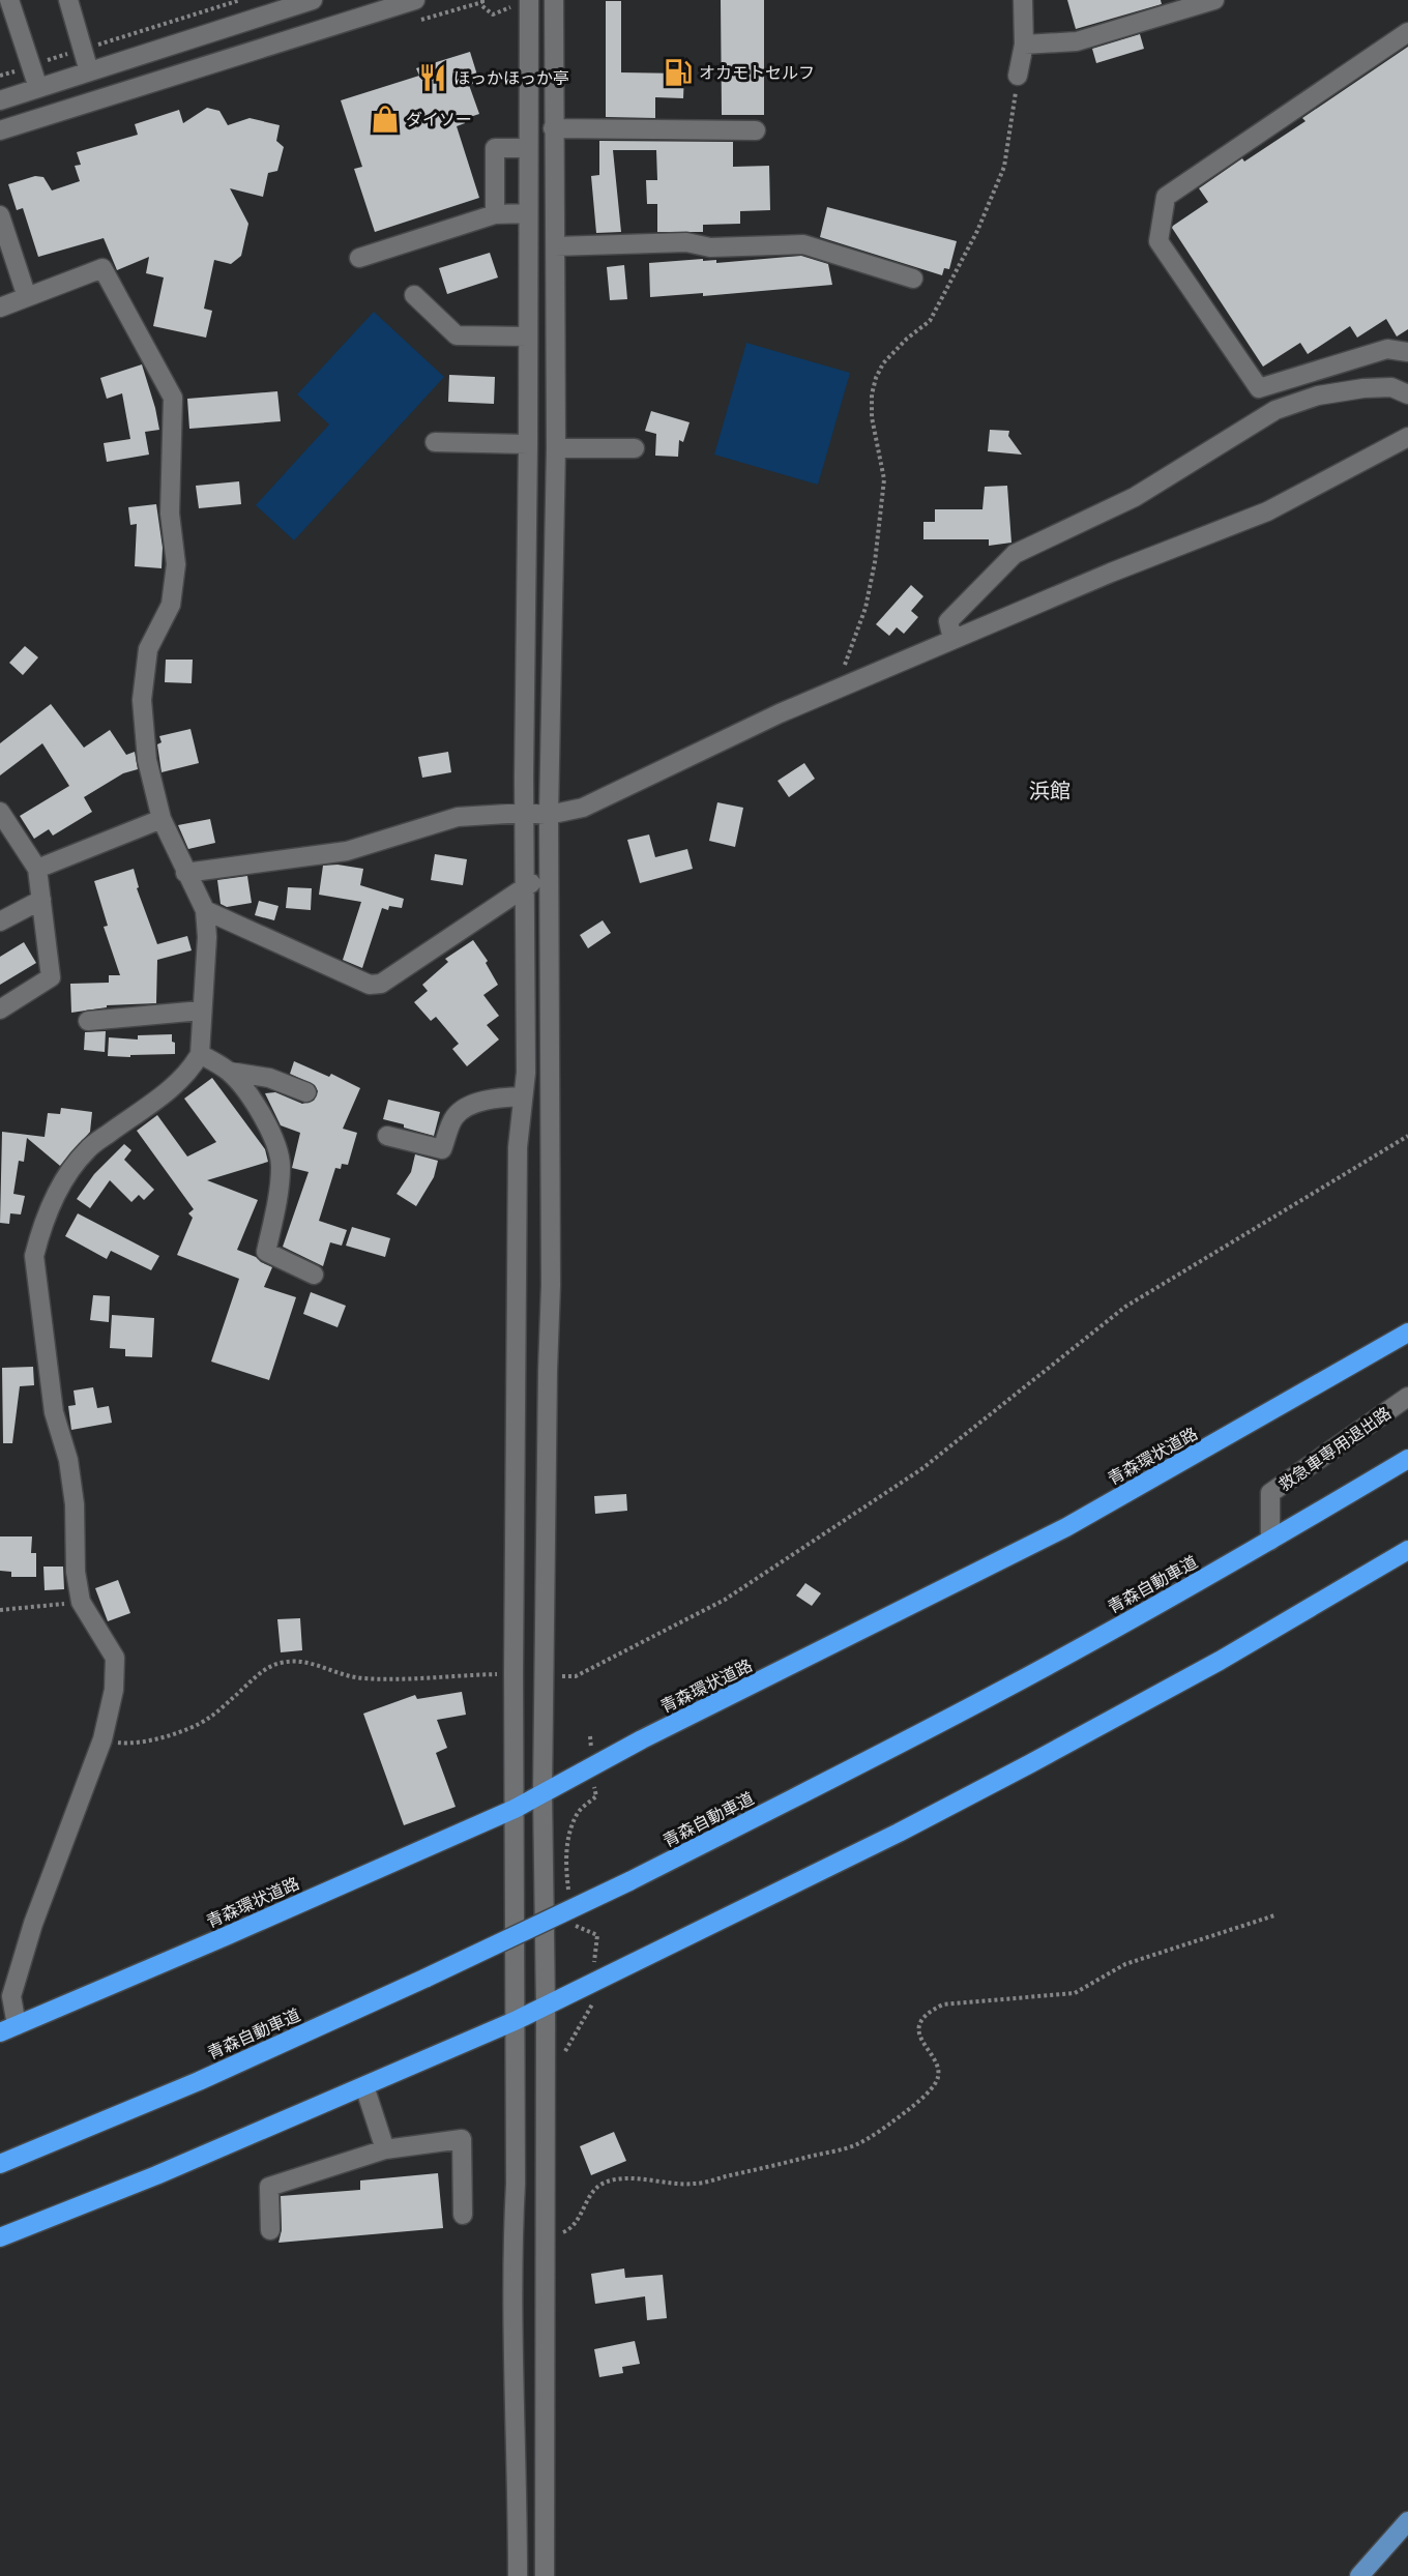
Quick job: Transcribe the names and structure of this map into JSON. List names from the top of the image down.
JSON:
{
  "streets": {
    "highway": ["青森環状道路", "青森自動車道"],
    "street": ["救急車専用退出路"]
  },
  "crossings": [
    ["救急車専用退出路", "青森自動車道"]
  ],
  "districts": ["浜館"],
  "places": {
    "fuel station": ["オカモトセルフ"],
    "restaurant": ["ほっかほっか亭"],
    "shop": ["ダイソー"]
  }
}
